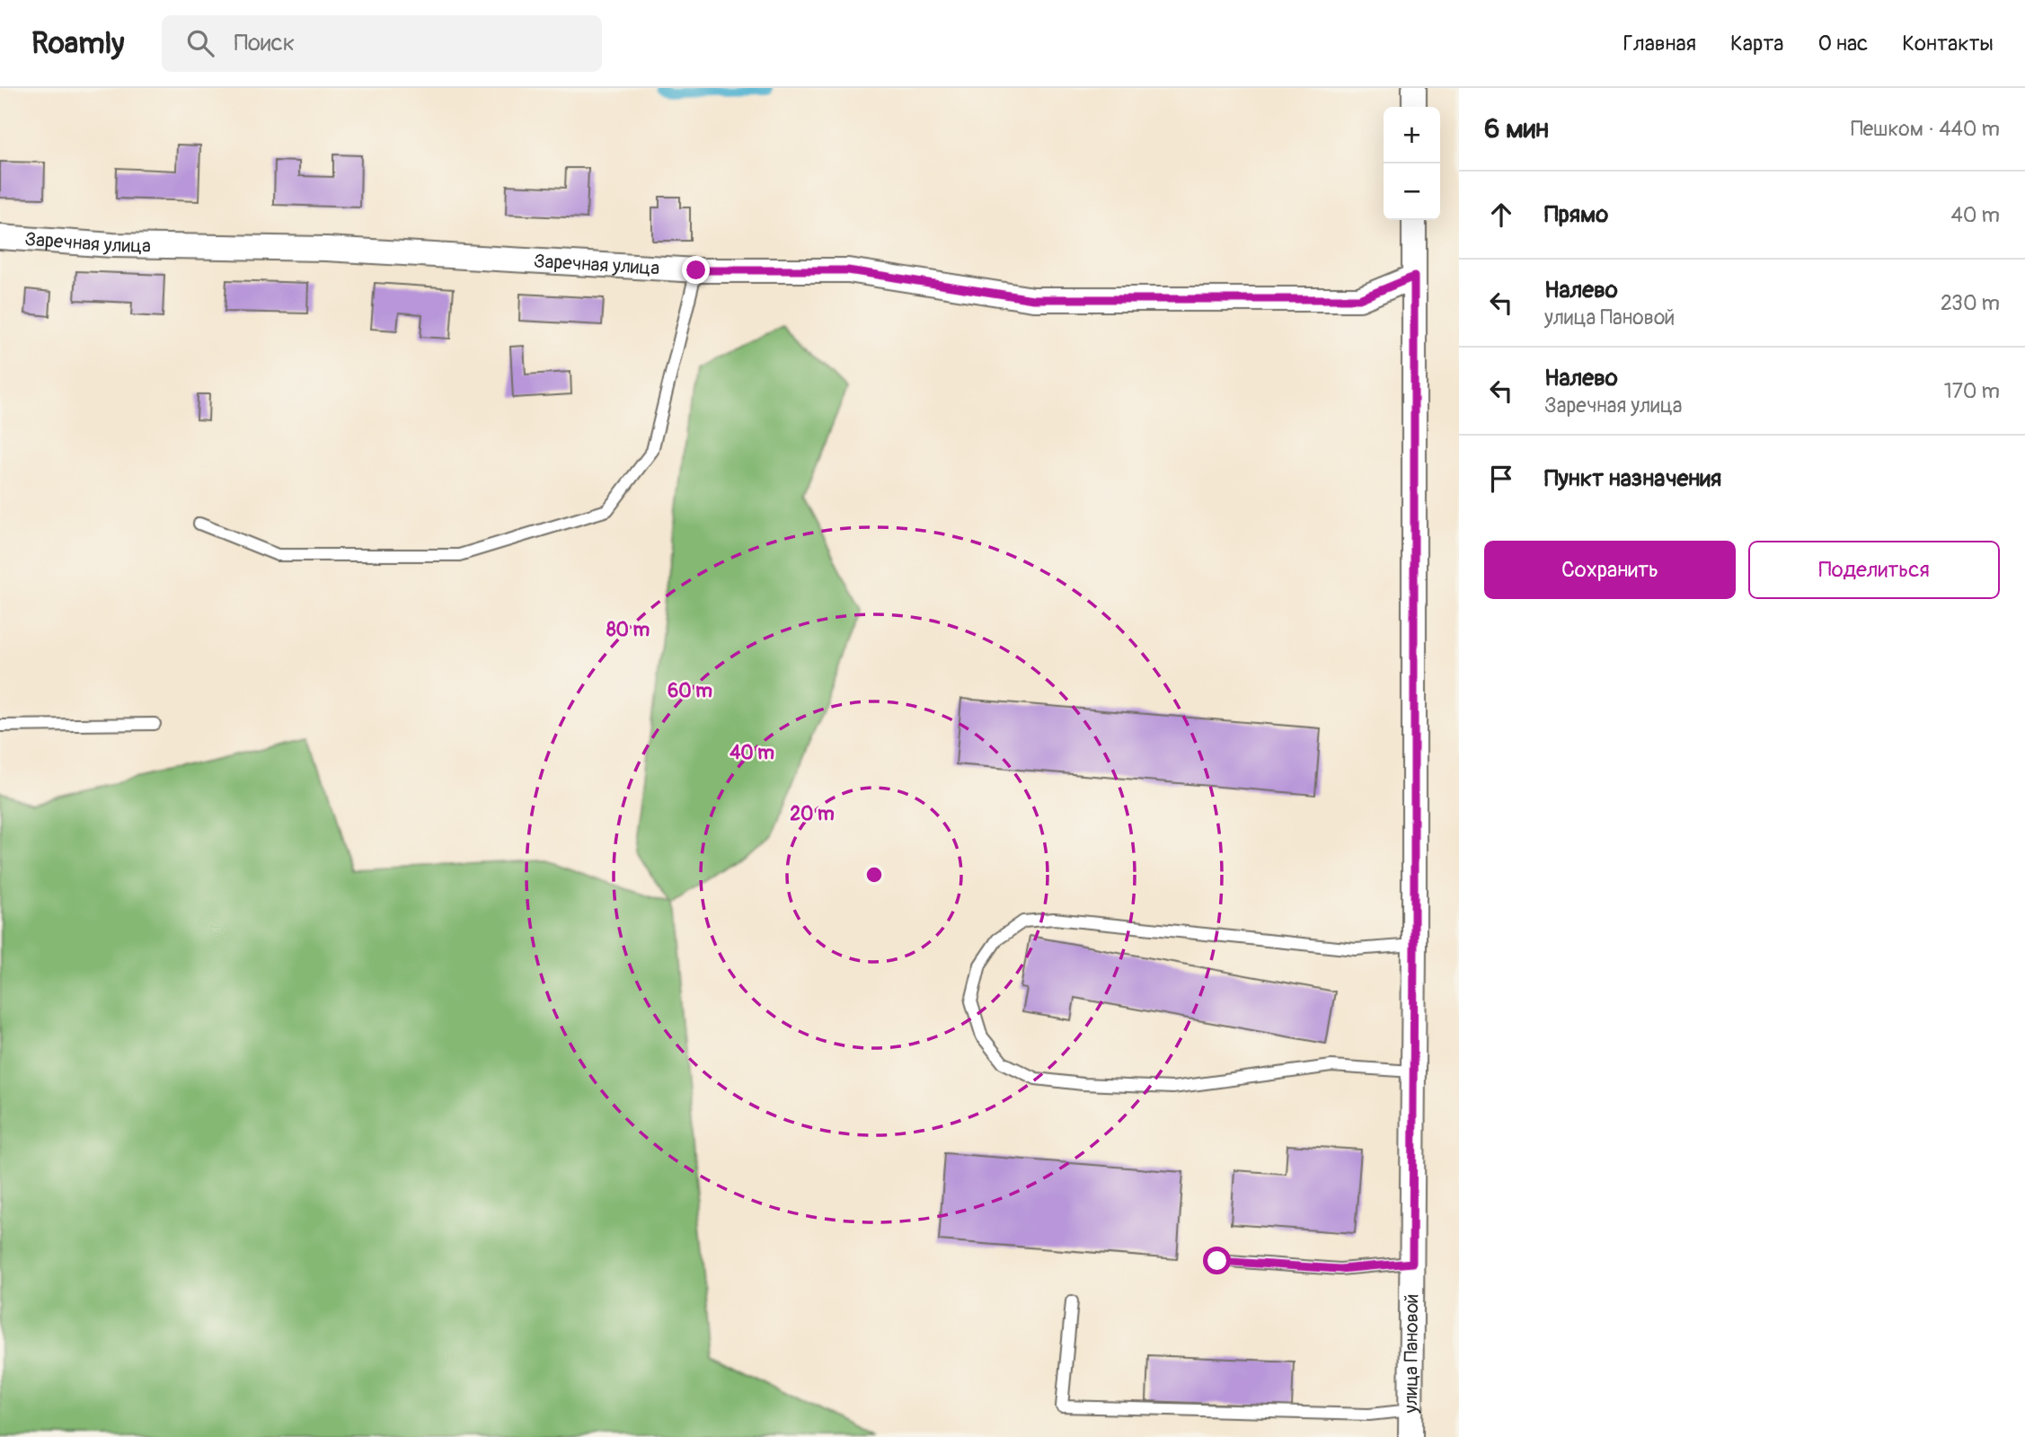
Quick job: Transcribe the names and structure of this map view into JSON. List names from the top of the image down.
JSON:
{
  "streets": {
    "street": ["Заречная улица", "улица Пановой"]
  },
  "crossings": [
    ["Заречная улица", "улица Пановой"]
  ],
  "page": {
    "header": "Roamly",
    "search": "Поиск",
    "nav": [
      "Главная",
      "Карта",
      "О нас",
      "Контакты"
    ],
    "heading": ["6 мин", "Пешком · 440 m"],
    "map_buttons": ["+", "−"],
    "list": [
      ["Прямо", "40 m"],
      ["Налево", "улица Пановой", "230 m"],
      ["Налево", "Заречная улица", "170 m"],
      "Пункт назначения"
    ],
    "buttons": ["Сохранить", "Поделиться"]
  },
  "rings": [
    "80 m",
    "60 m",
    "40 m",
    "20 m"
  ]
}
